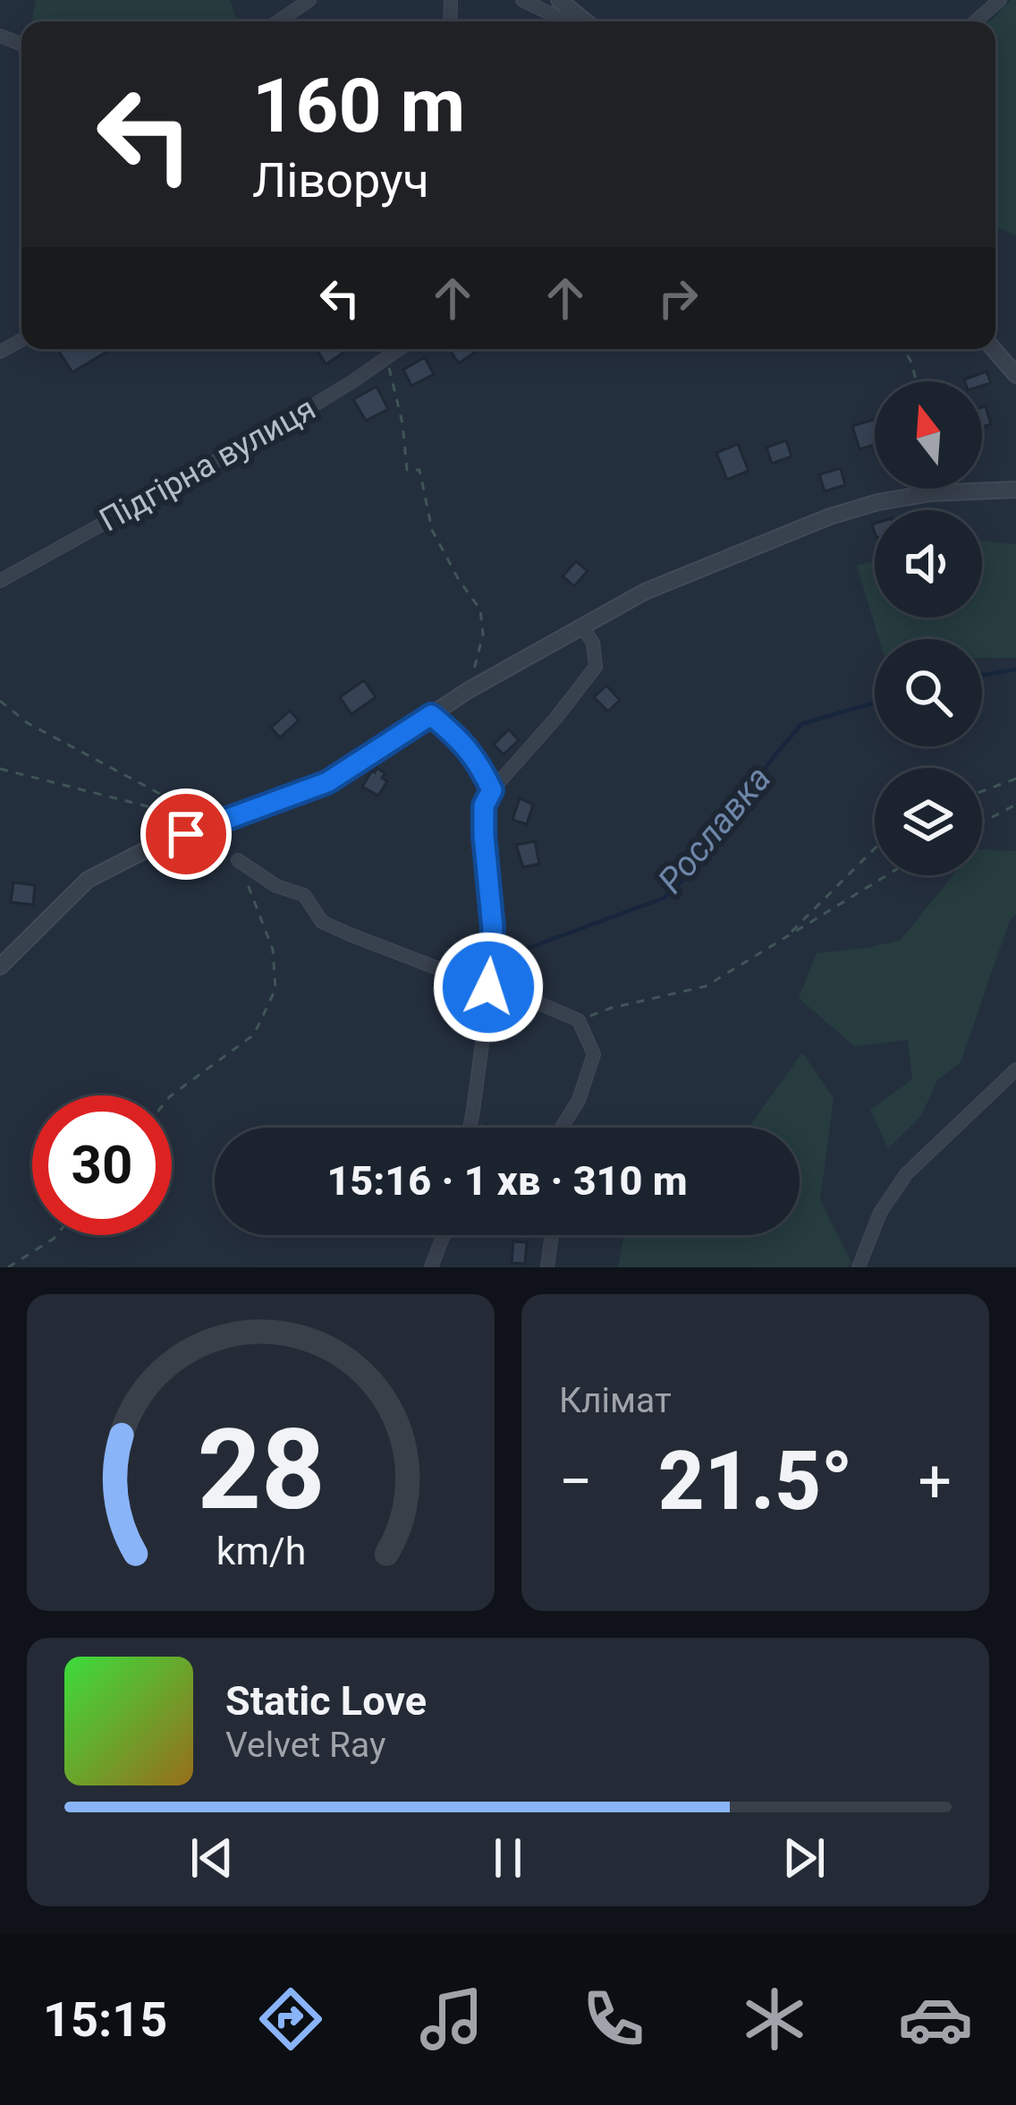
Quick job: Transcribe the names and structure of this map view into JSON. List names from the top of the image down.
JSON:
{
  "streets": {
    "street": ["Підгірна вулиця"]
  },
  "water": ["Рославка"],
  "north": "top",
  "page": {
    "turn": ["160 m", "Ліворуч"],
    "limit": "30",
    "trip": "15:16 · 1 хв · 310 m",
    "tile": "Клімат",
    "heat": ["−", "21.5°", "+"],
    "song": ["Static Love", "Velvet Ray"],
    "tabs": "15:15",
    "gauge": ["28", "km/h"]
  }
}
